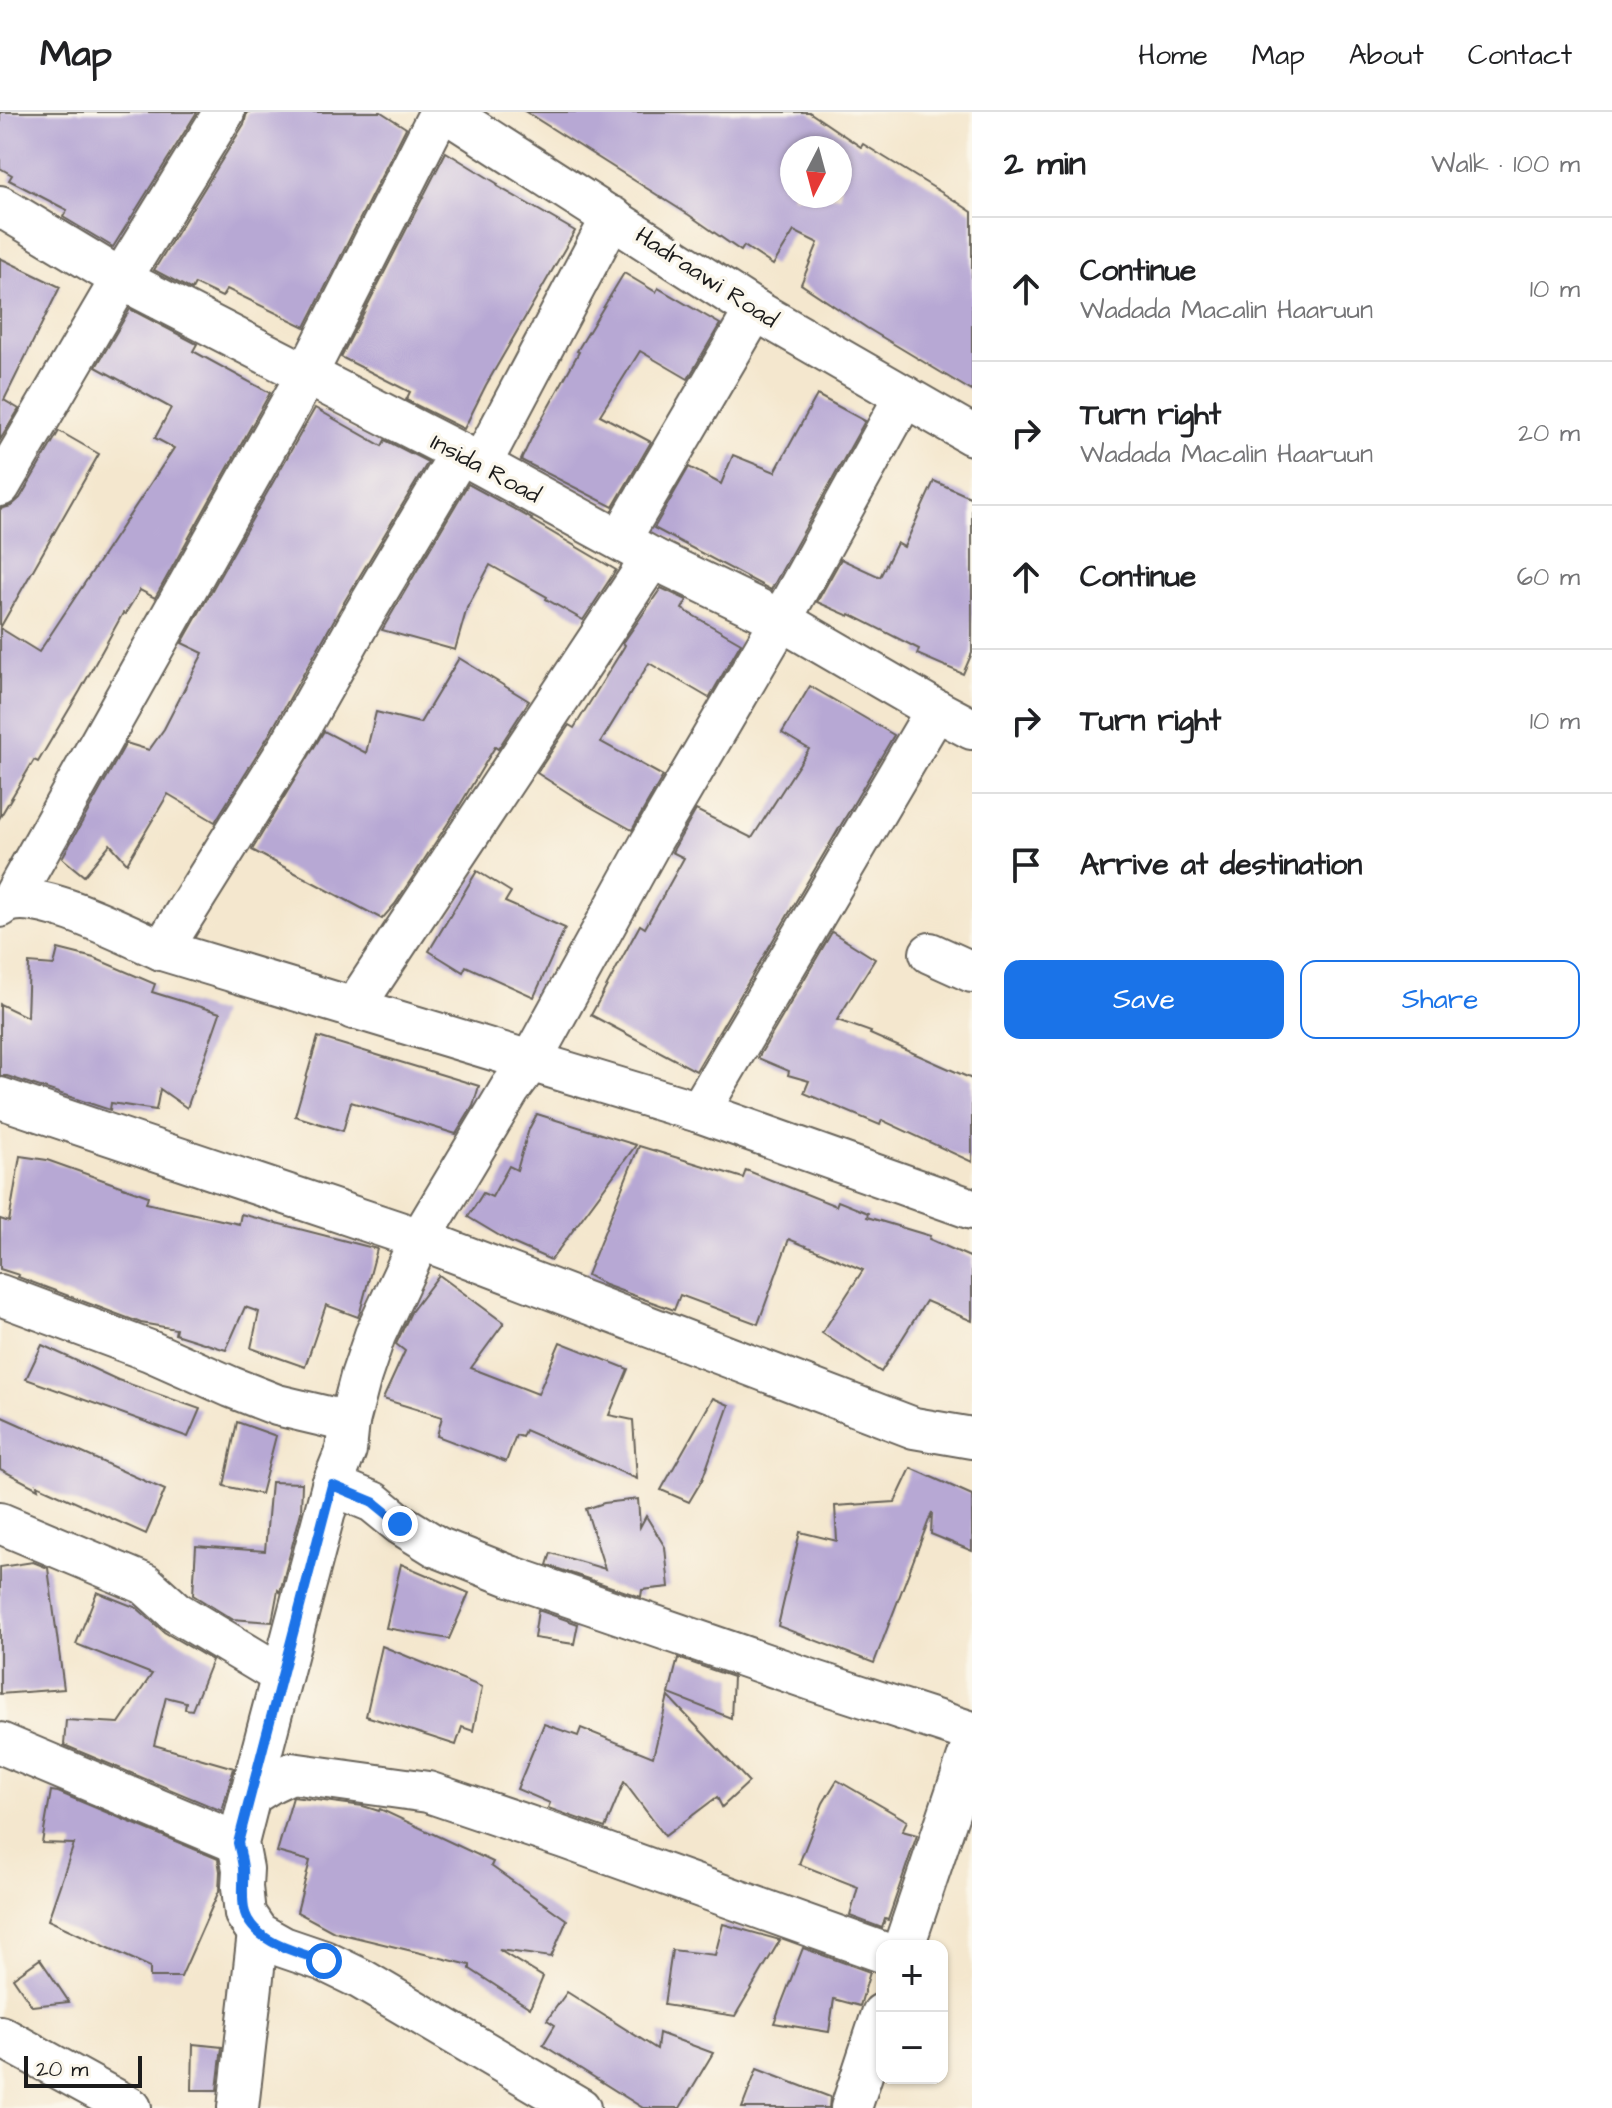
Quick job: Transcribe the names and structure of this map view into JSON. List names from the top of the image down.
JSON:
{
  "streets": {
    "street": ["Hadraawi Road", "Insida Road"]
  },
  "scale_bar": "20 m",
  "north": "bottom",
  "page": {
    "header": "Map",
    "nav": [
      "Home",
      "Map",
      "About",
      "Contact"
    ],
    "heading": ["2 min", "Walk · 100 m"],
    "list": [
      ["Continue", "Wadada Macalin Haaruun", "10 m"],
      ["Turn right", "Wadada Macalin Haaruun", "20 m"],
      ["Continue", "60 m"],
      ["Turn right", "10 m"],
      "Arrive at destination"
    ],
    "buttons": ["Save", "Share"],
    "map_buttons": ["+", "−"],
    "scale": "20 m"
  }
}
